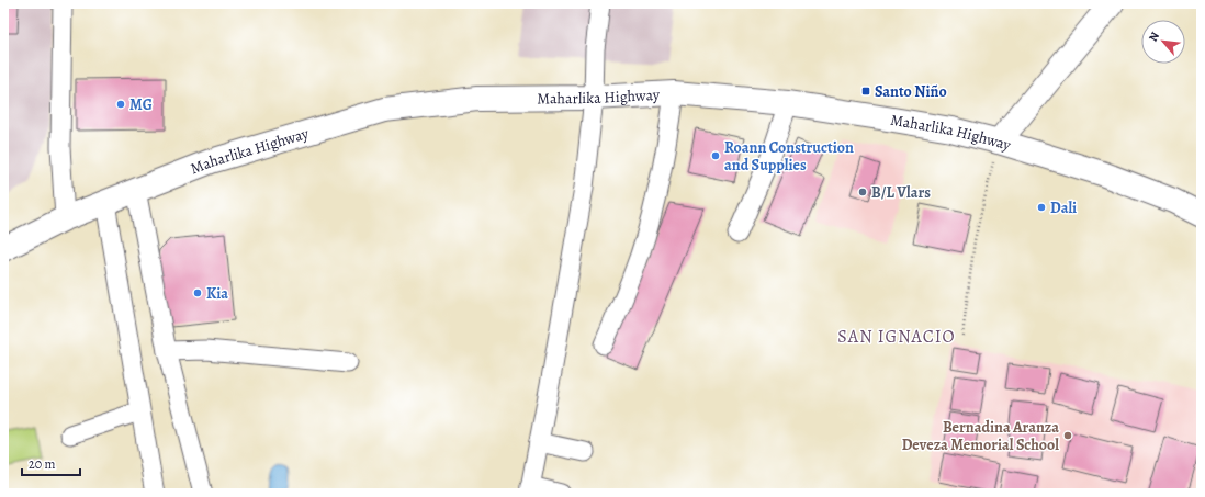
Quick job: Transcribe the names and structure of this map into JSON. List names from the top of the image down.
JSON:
{
  "streets": {
    "main road": ["Maharlika Highway"]
  },
  "districts": ["SAN IGNACIO"],
  "places": {
    "transit": ["Santo Niño"],
    "other": [
      "MG",
      "Roann Construction and Supplies",
      "B/L Vlars",
      "Dali",
      "Kia",
      "Bernadina Aranza Deveza Memorial School"
    ]
  },
  "scale_bar": "20 m",
  "north": "top left"
}
